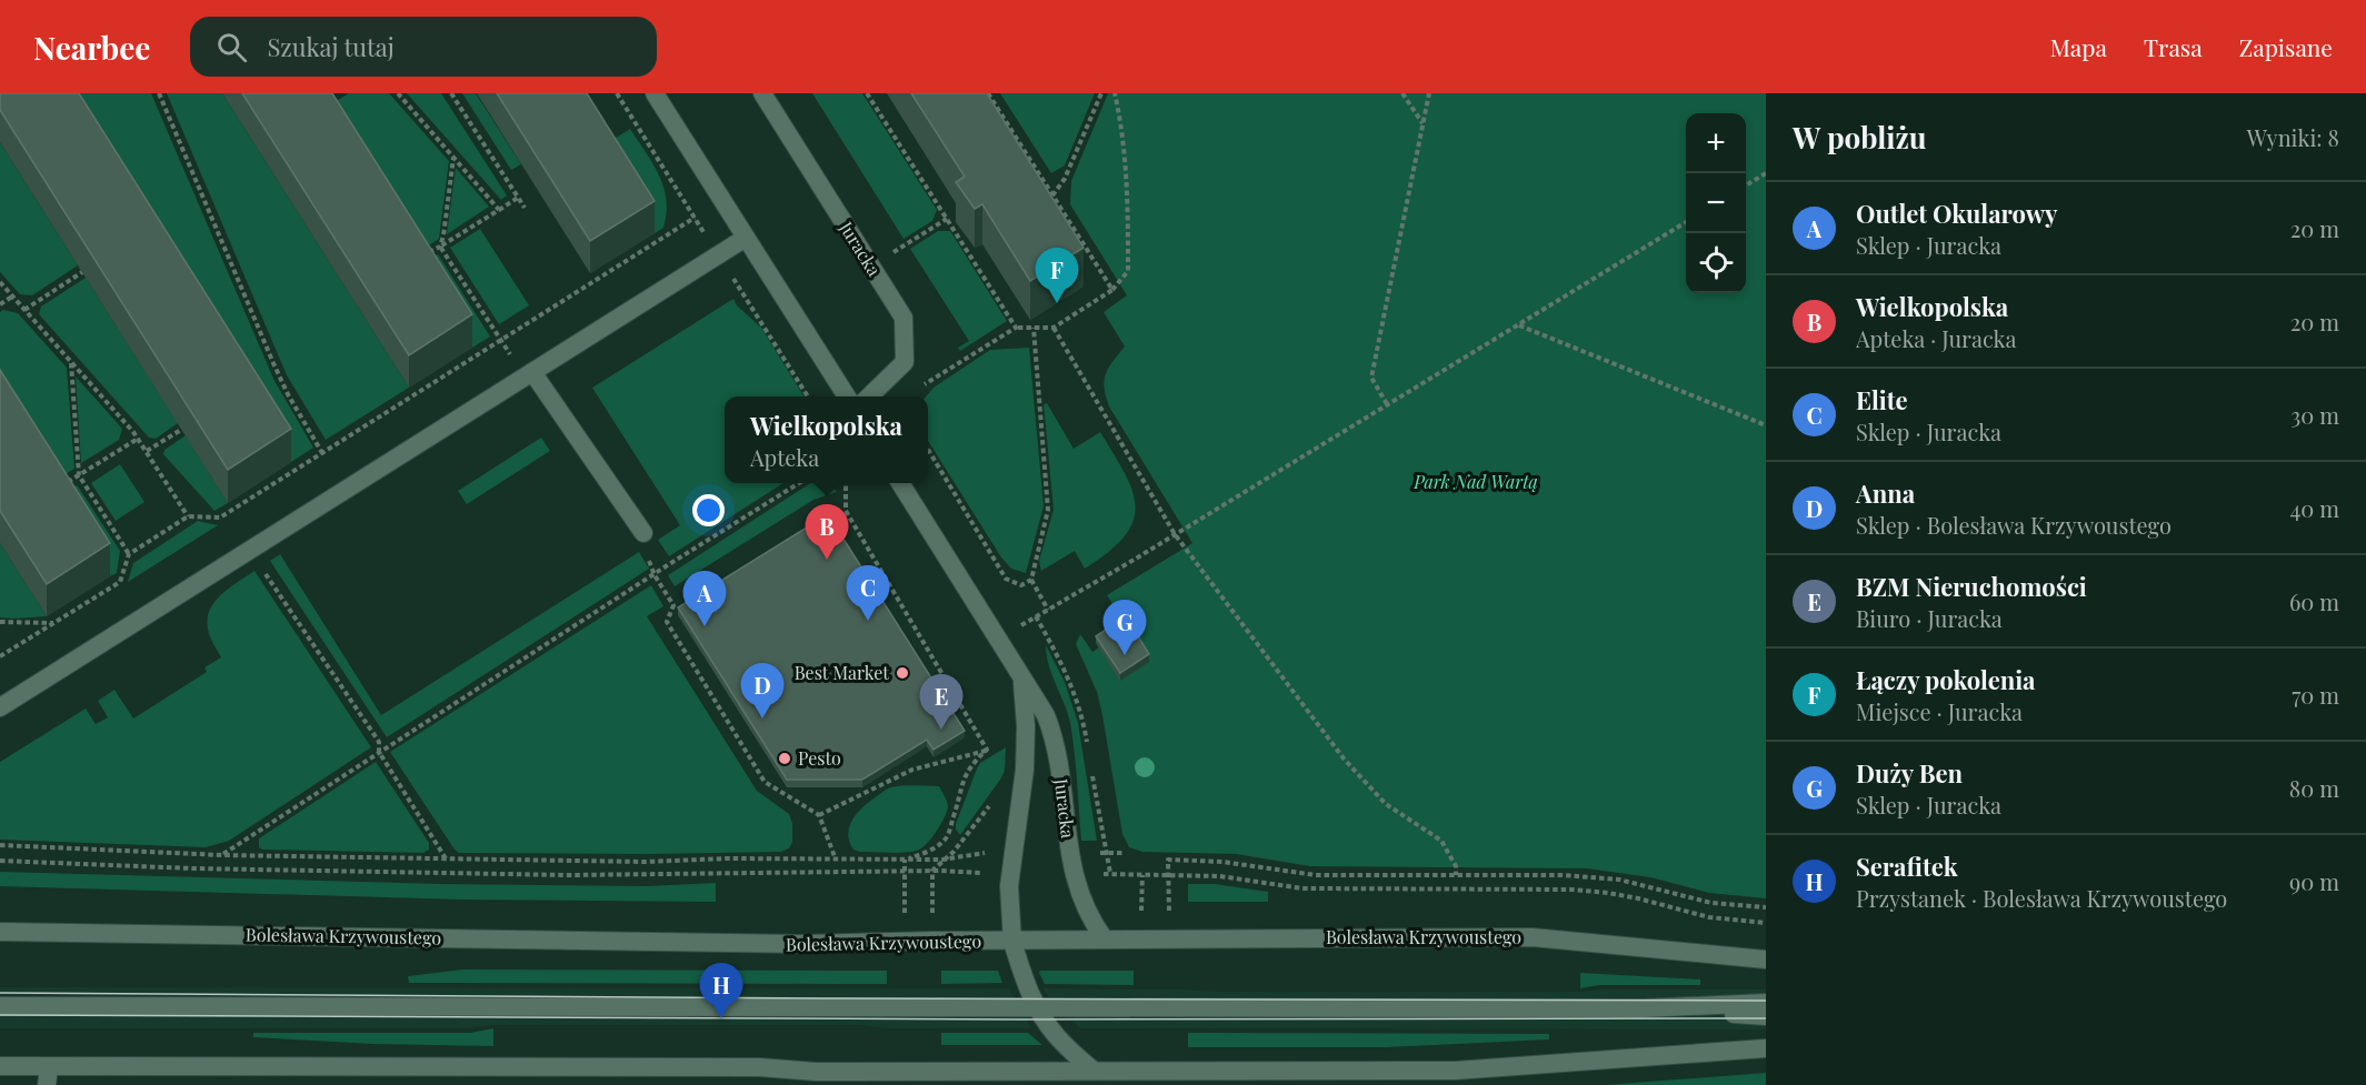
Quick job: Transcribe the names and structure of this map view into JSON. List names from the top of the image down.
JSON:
{
  "streets": {
    "street": ["Juracka", "Bolesława Krzywoustego"]
  },
  "crossings": [
    ["Juracka", "Bolesława Krzywoustego"]
  ],
  "parks": ["Park Nad Wartą"],
  "places": ["Best Market", "Pesto"],
  "page": {
    "header": "Nearbee",
    "search": "Szukaj tutaj",
    "nav": ["Mapa", "Trasa", "Zapisane"],
    "heading": ["W pobliżu", "Wyniki: 8"],
    "map_buttons": ["+", "−"],
    "list": [
      {
        "mark": "A",
        "name": "Outlet Okularowy",
        "note": "Sklep · Juracka",
        "value": "20 m"
      },
      {
        "mark": "B",
        "name": "Wielkopolska",
        "note": "Apteka · Juracka",
        "value": "20 m"
      },
      {
        "mark": "C",
        "name": "Elite",
        "note": "Sklep · Juracka",
        "value": "30 m"
      },
      {
        "mark": "D",
        "name": "Anna",
        "note": "Sklep · Bolesława Krzywoustego",
        "value": "40 m"
      },
      {
        "mark": "E",
        "name": "BZM Nieruchomości",
        "note": "Biuro · Juracka",
        "value": "60 m"
      },
      {
        "mark": "F",
        "name": "Łączy pokolenia",
        "note": "Miejsce · Juracka",
        "value": "70 m"
      },
      {
        "mark": "G",
        "name": "Duży Ben",
        "note": "Sklep · Juracka",
        "value": "80 m"
      },
      {
        "mark": "H",
        "name": "Serafitek",
        "note": "Przystanek · Bolesława Krzywoustego",
        "value": "90 m"
      }
    ],
    "pins": [
      "F",
      "B",
      "C",
      "A",
      "G",
      "D",
      "E",
      "H"
    ],
    "popup": ["Wielkopolska", "Apteka"]
  }
}
